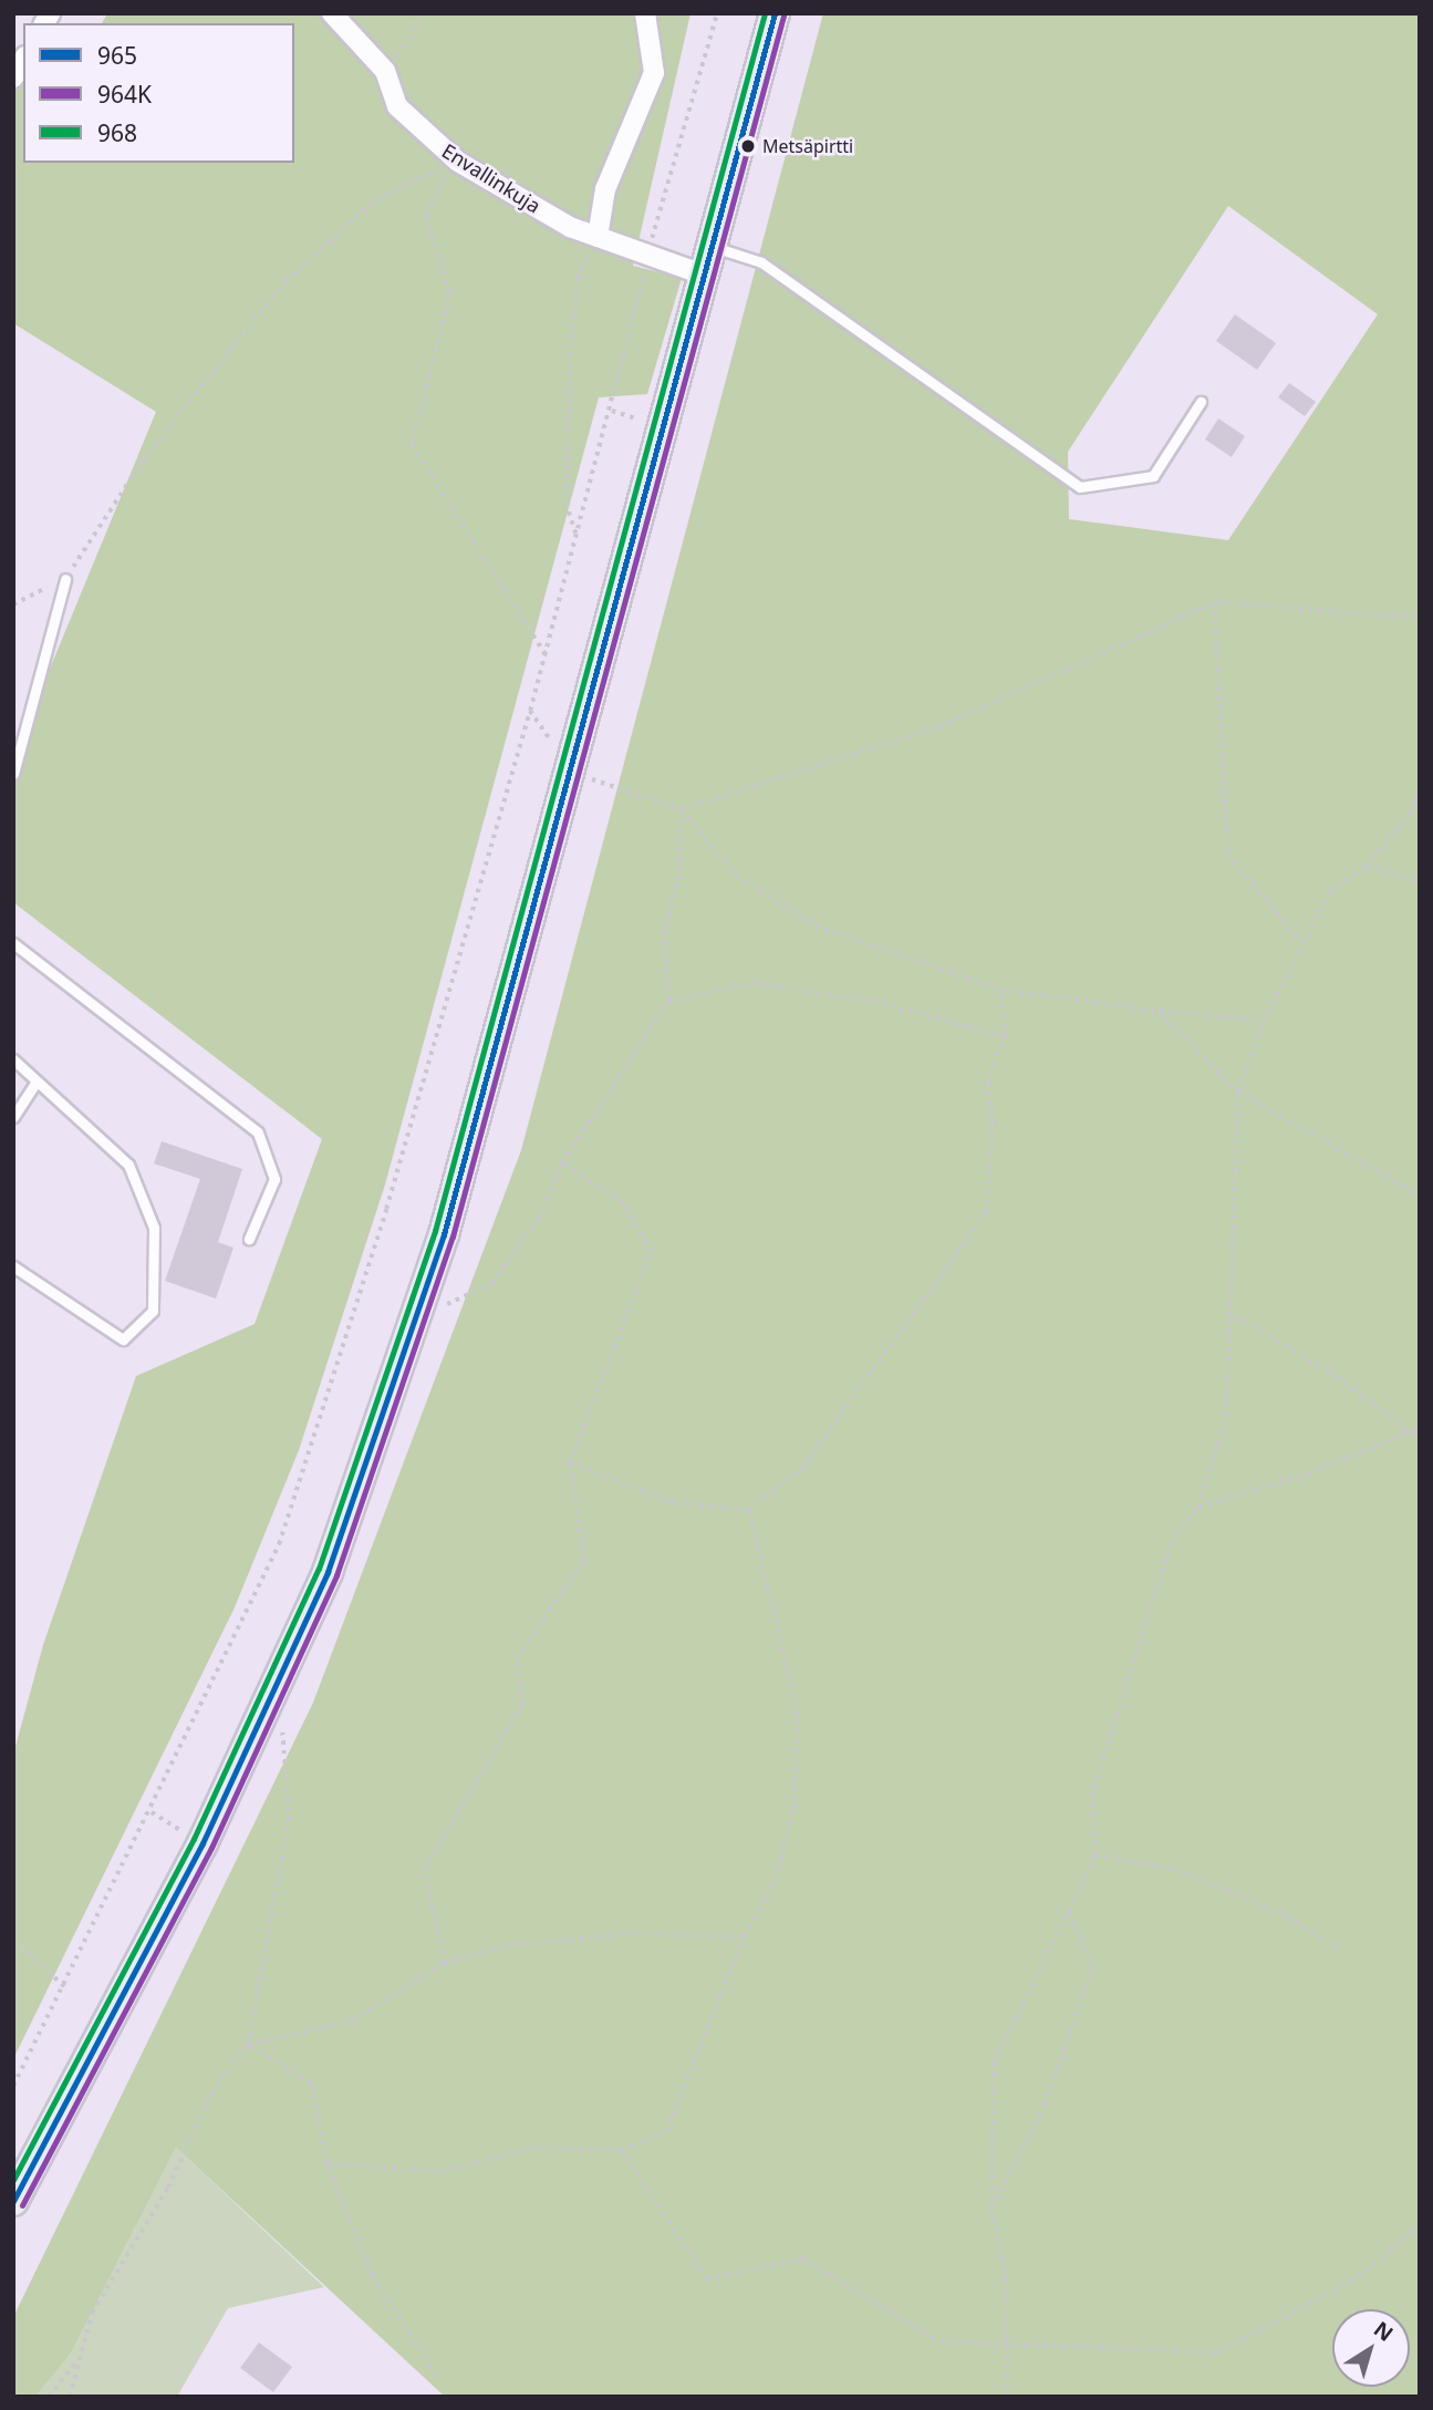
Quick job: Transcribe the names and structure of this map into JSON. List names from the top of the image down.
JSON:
{
  "streets": {
    "street": ["Envallinkuja"]
  },
  "places": ["Metsäpirtti"],
  "lines": ["transit line 965", "transit line 968", "transit line 964K"],
  "legend": ["965", "964K", "968"],
  "north": "top right"
}
